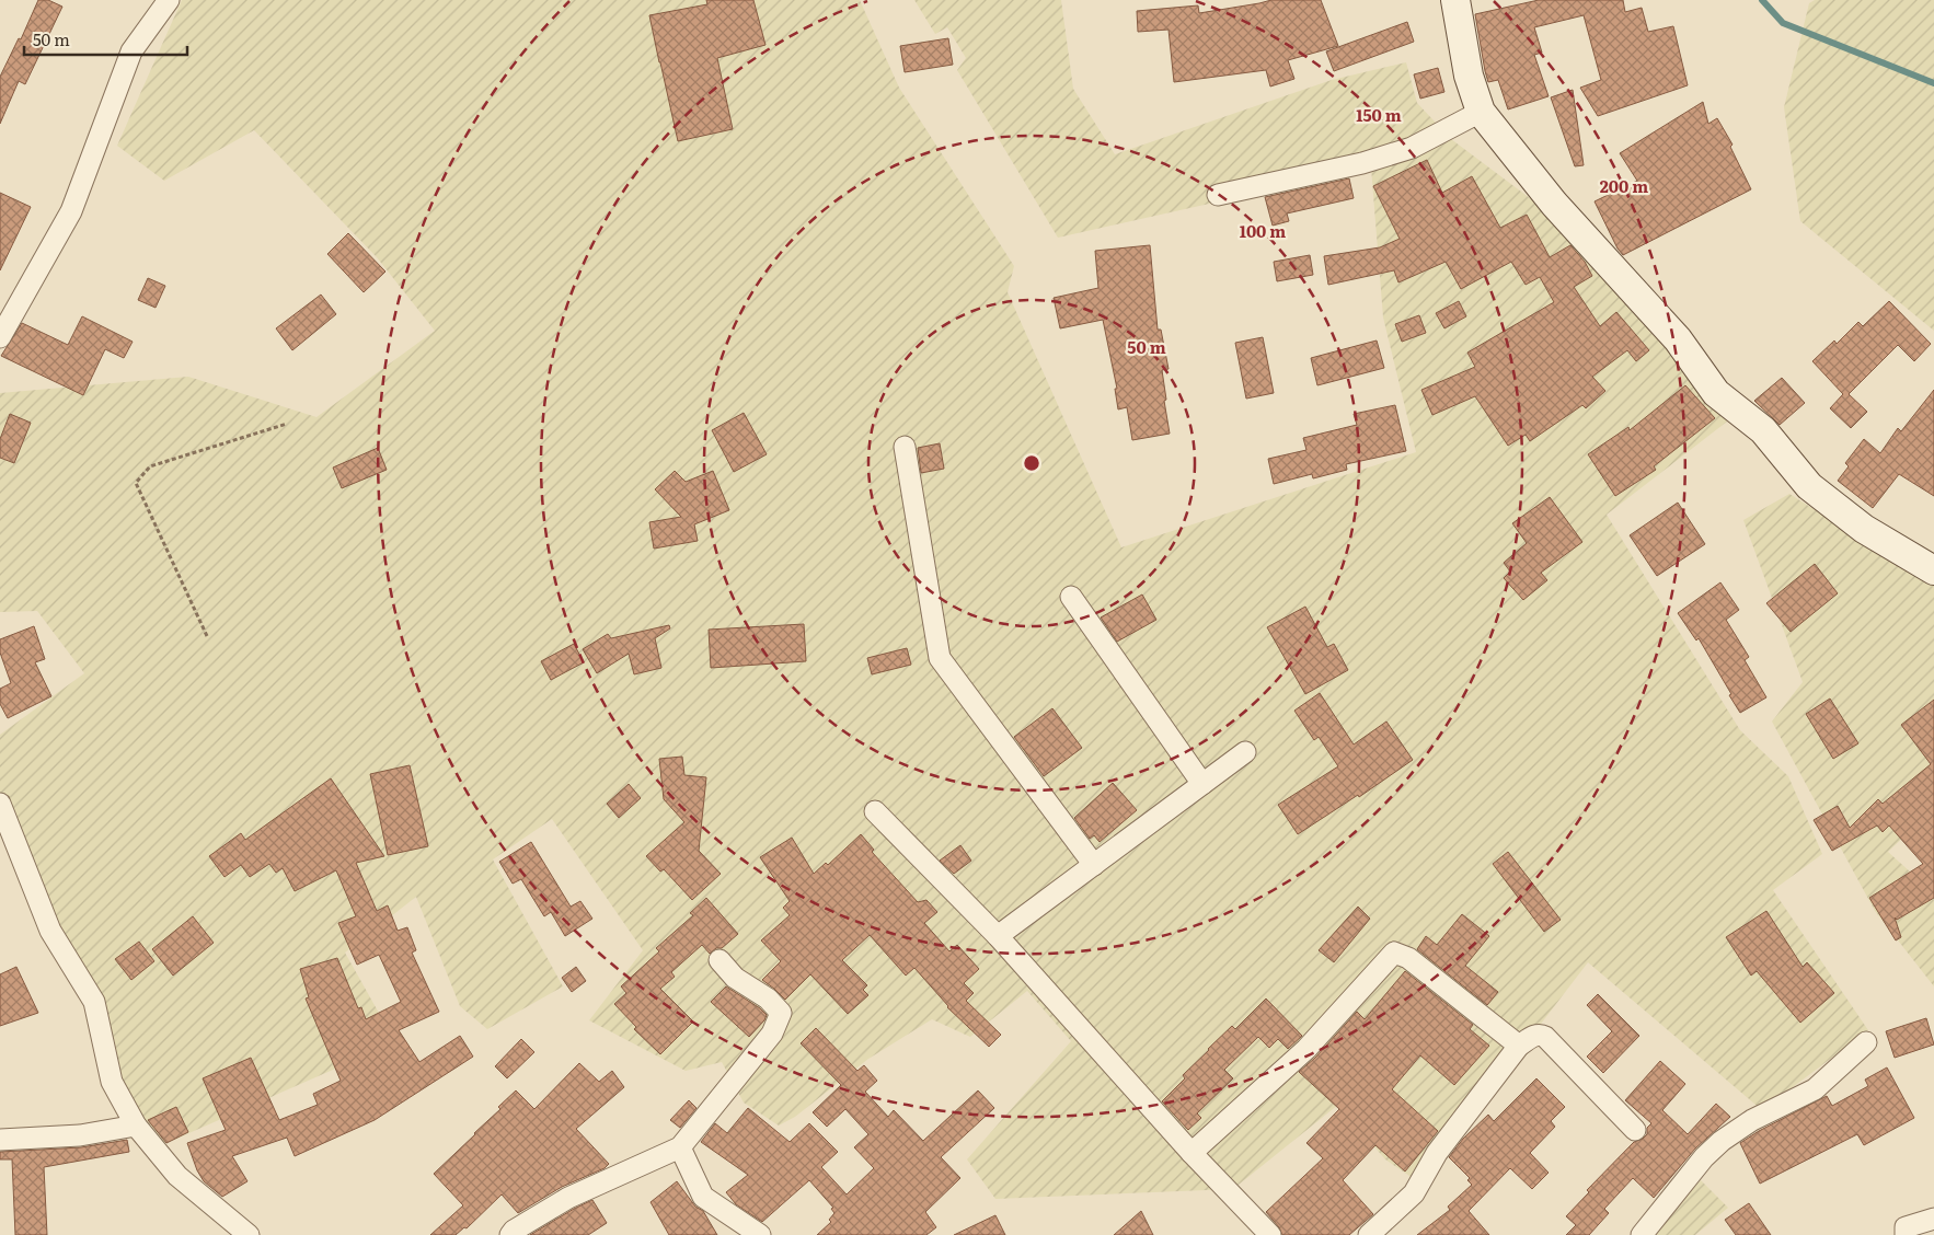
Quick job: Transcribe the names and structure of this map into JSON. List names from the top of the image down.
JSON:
{
  "scale_bar": "50 m",
  "rings": [
    "150 m",
    "200 m",
    "100 m",
    "50 m"
  ]
}
